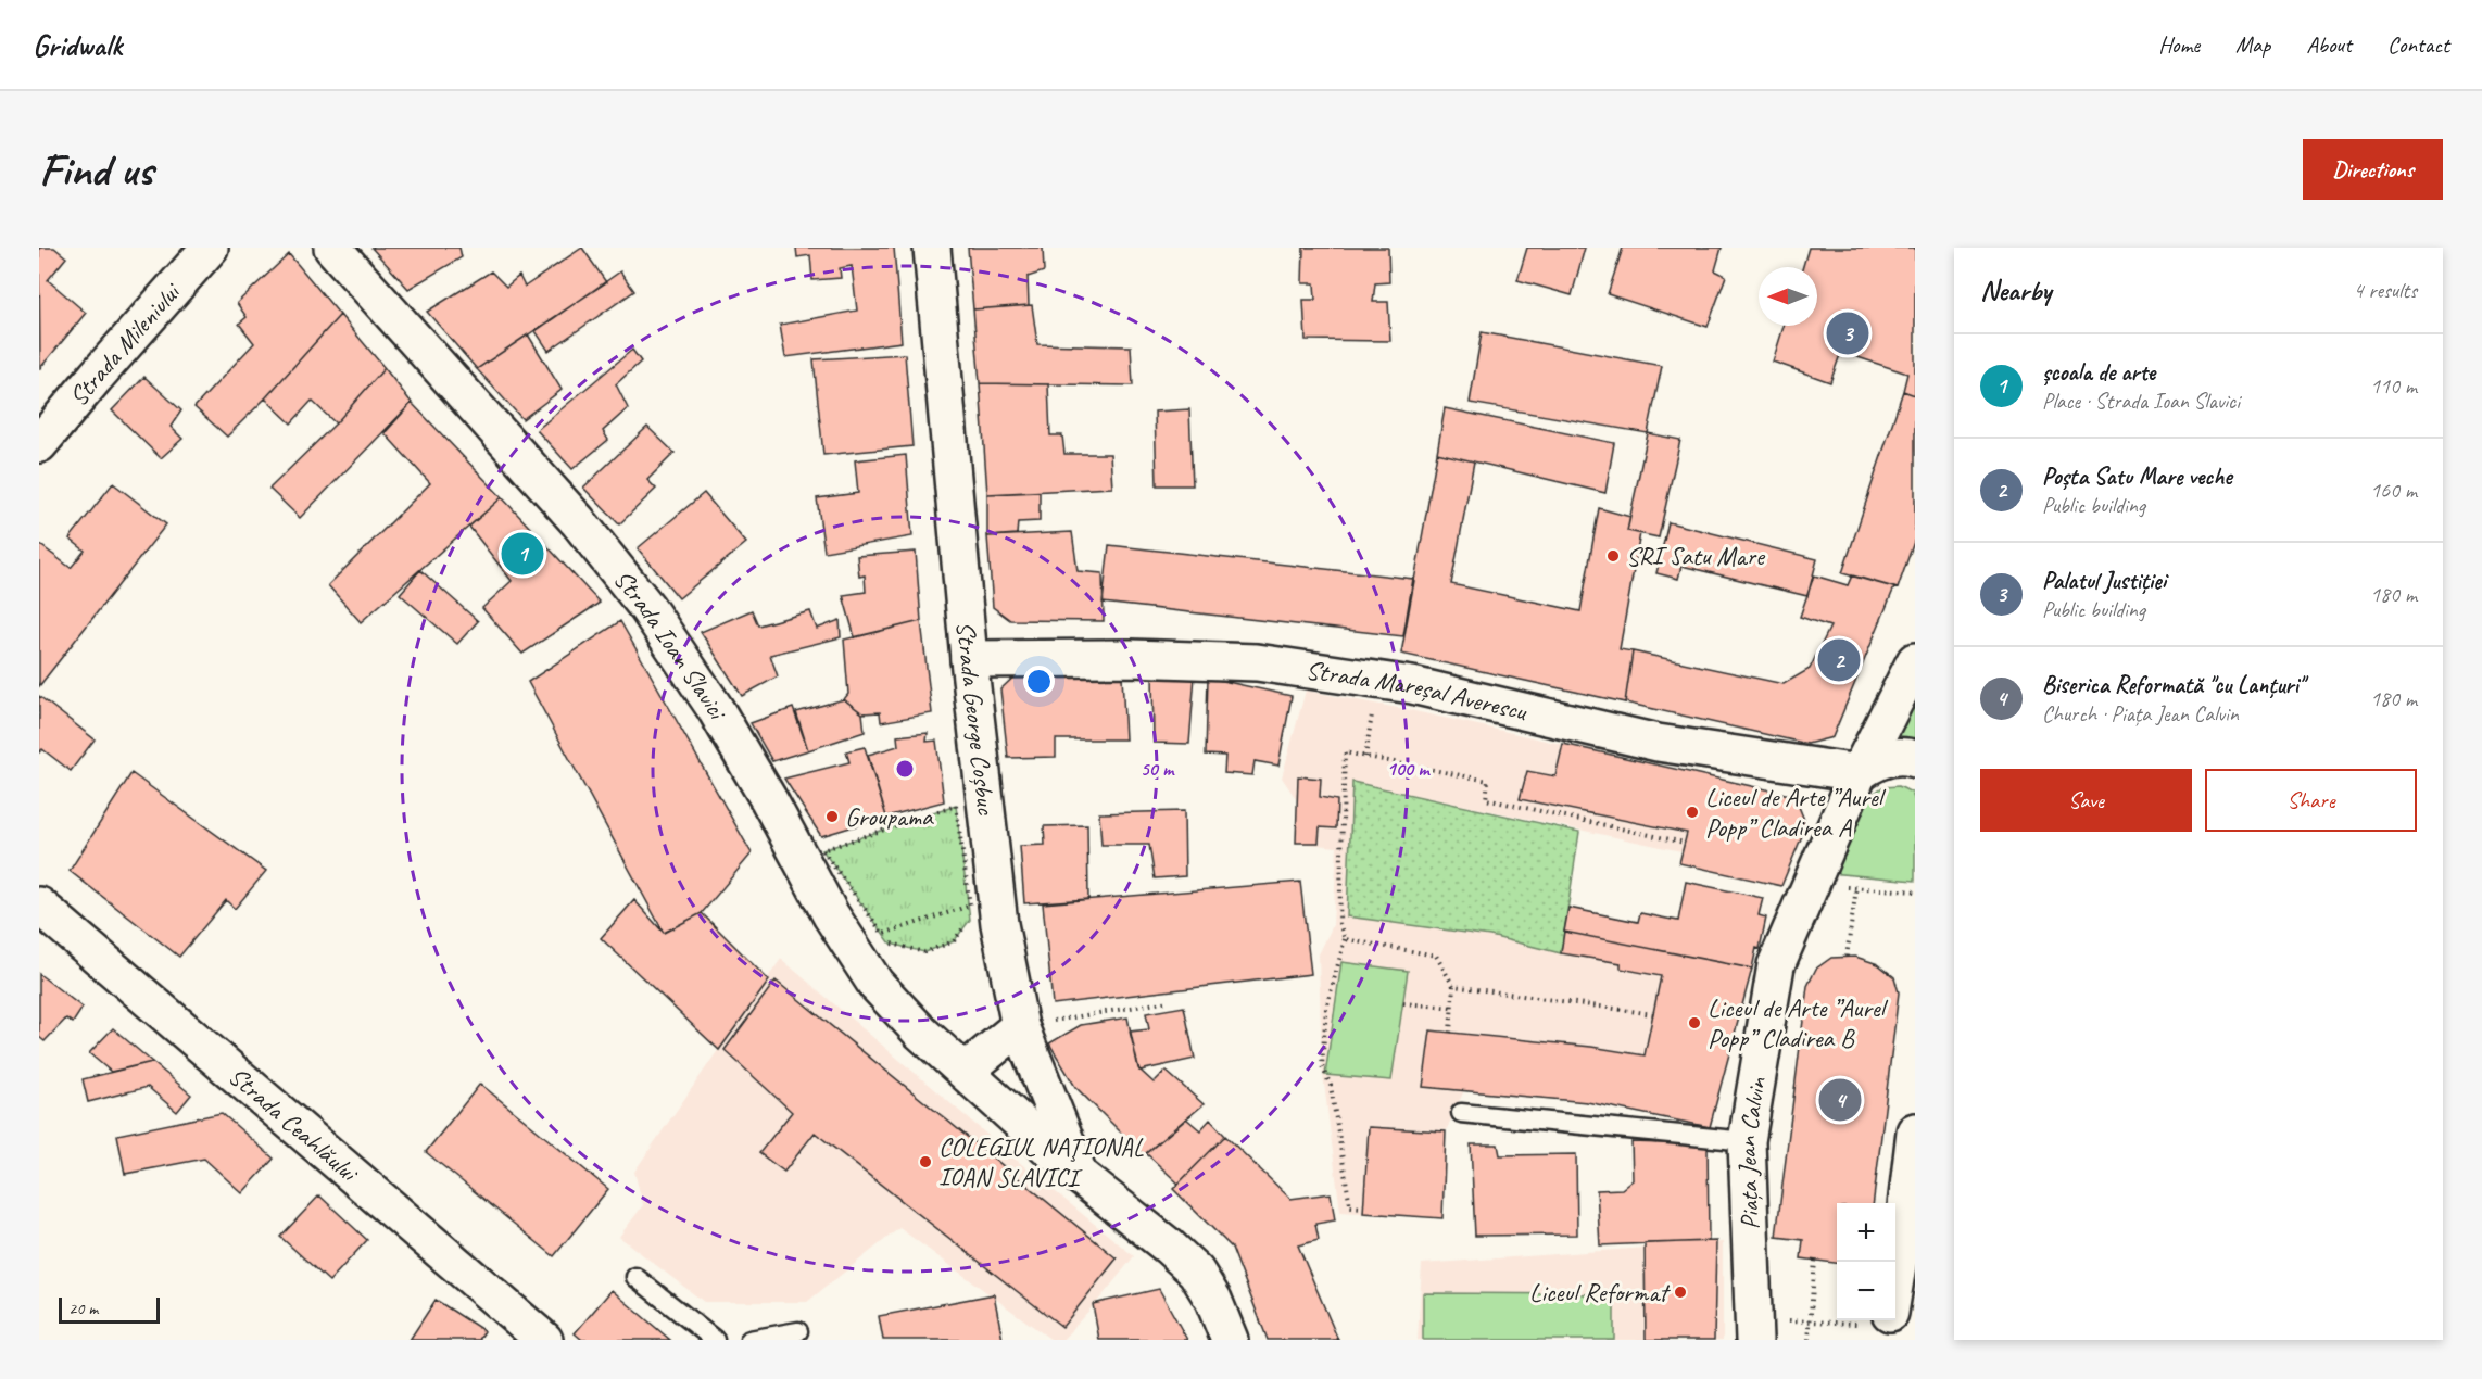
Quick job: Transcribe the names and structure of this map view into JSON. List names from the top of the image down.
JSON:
{
  "streets": {
    "street": [
      "Strada Mileniului",
      "Strada Ioan Slavici",
      "Strada Mareșal Averescu",
      "Strada George Coșbuc",
      "Strada Ceahlăului",
      "Piața Jean Calvin"
    ]
  },
  "crossings": [
    ["Strada Ioan Slavici", "Strada George Coșbuc"],
    ["Strada Mareșal Averescu", "Strada George Coșbuc"],
    ["Strada Mareșal Averescu", "Piața Jean Calvin"]
  ],
  "places": [
    "SRI Satu Mare",
    "Liceul de Arte ”Aurel Popp” Cladirea A",
    "Groupama",
    "Liceul de Arte ”Aurel Popp” Cladirea B",
    "COLEGIUL NAŢIONAL IOAN SLAVICI",
    "Liceul Reformat"
  ],
  "scale_bar": "20 m",
  "north": "left",
  "page": {
    "header": "Gridwalk",
    "nav": [
      "Home",
      "Map",
      "About",
      "Contact"
    ],
    "buttons": [
      "Directions",
      ["Save", "Share"]
    ],
    "title": "Find us",
    "heading": ["Nearby", "4 results"],
    "pins": [
      "3",
      "1",
      "2",
      "4"
    ],
    "list": [
      {
        "mark": "1",
        "name": "școala de arte",
        "note": "Place · Strada Ioan Slavici",
        "value": "110 m"
      },
      {
        "mark": "2",
        "name": "Poșta Satu Mare veche",
        "note": "Public building",
        "value": "160 m"
      },
      {
        "mark": "3",
        "name": "Palatul Justiției",
        "note": "Public building",
        "value": "180 m"
      },
      {
        "mark": "4",
        "name": "Biserica Reformată \"cu Lanțuri\"",
        "note": "Church · Piața Jean Calvin",
        "value": "180 m"
      }
    ],
    "map_buttons": ["+", "−"],
    "scale": "20 m"
  },
  "rings": ["50 m", "100 m"]
}
